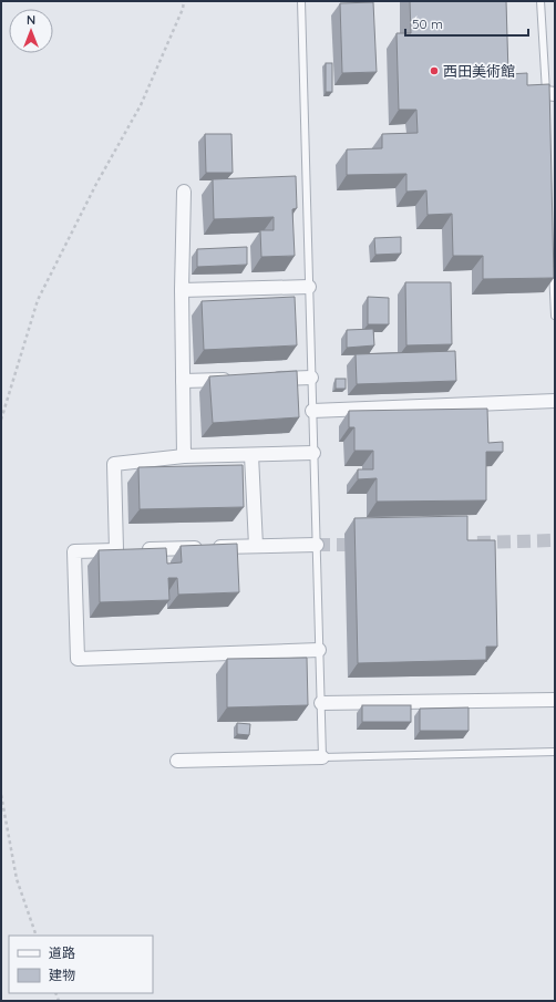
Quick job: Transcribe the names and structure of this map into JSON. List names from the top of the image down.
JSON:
{
  "places": ["西田美術館"],
  "legend": ["道路", "建物"],
  "scale_bar": "50 m",
  "north": "top"
}
